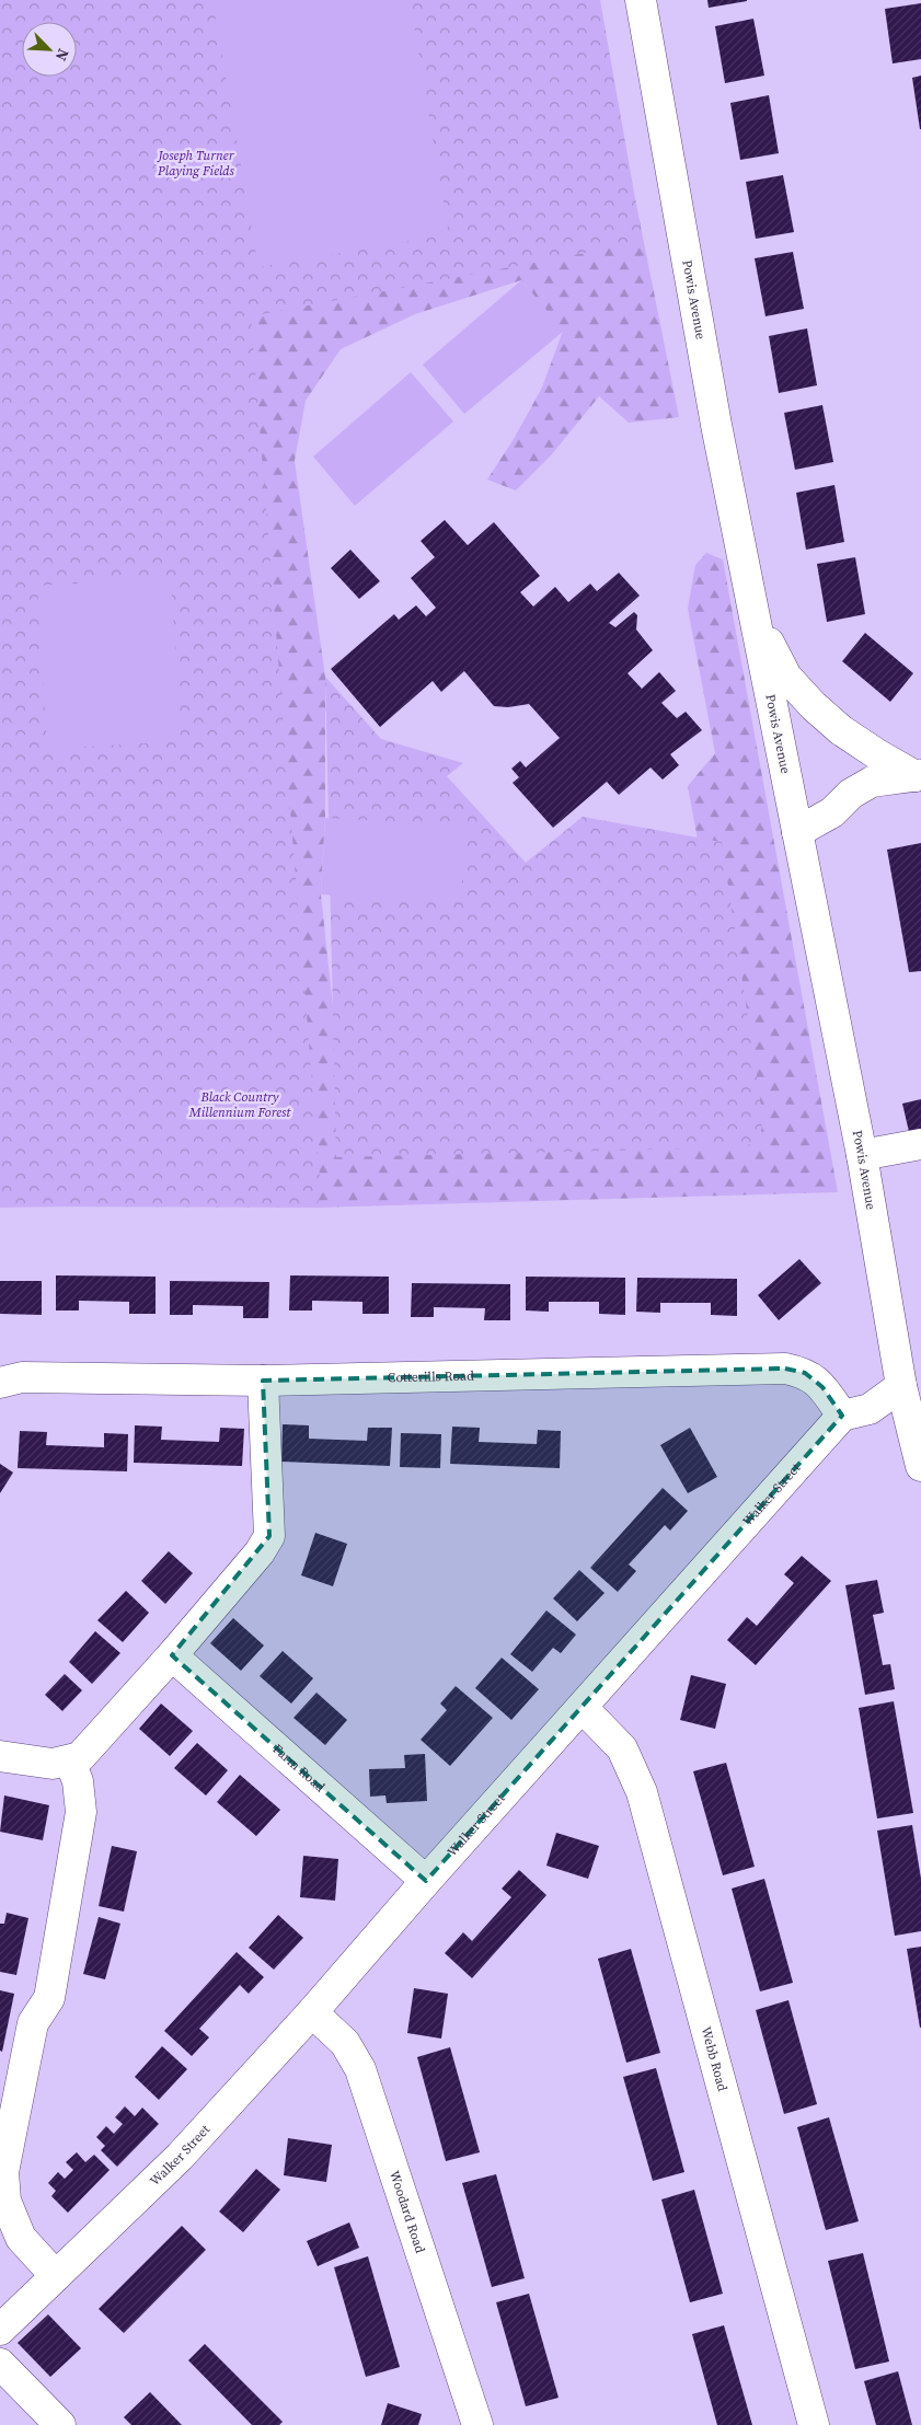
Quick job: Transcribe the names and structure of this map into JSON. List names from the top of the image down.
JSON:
{
  "streets": {
    "street": [
      "Powis Avenue",
      "Cotterills Road",
      "Walker Street",
      "Farm Road",
      "Webb Road",
      "Woodard Road"
    ]
  },
  "crossings": [
    ["Cotterills Road", "Walker Street"],
    ["Walker Street", "Farm Road"],
    ["Walker Street", "Webb Road"],
    ["Walker Street", "Woodard Road"]
  ],
  "parks": ["Joseph Turner Playing Fields", "Black Country Millennium Forest"],
  "north": "bottom right"
}
